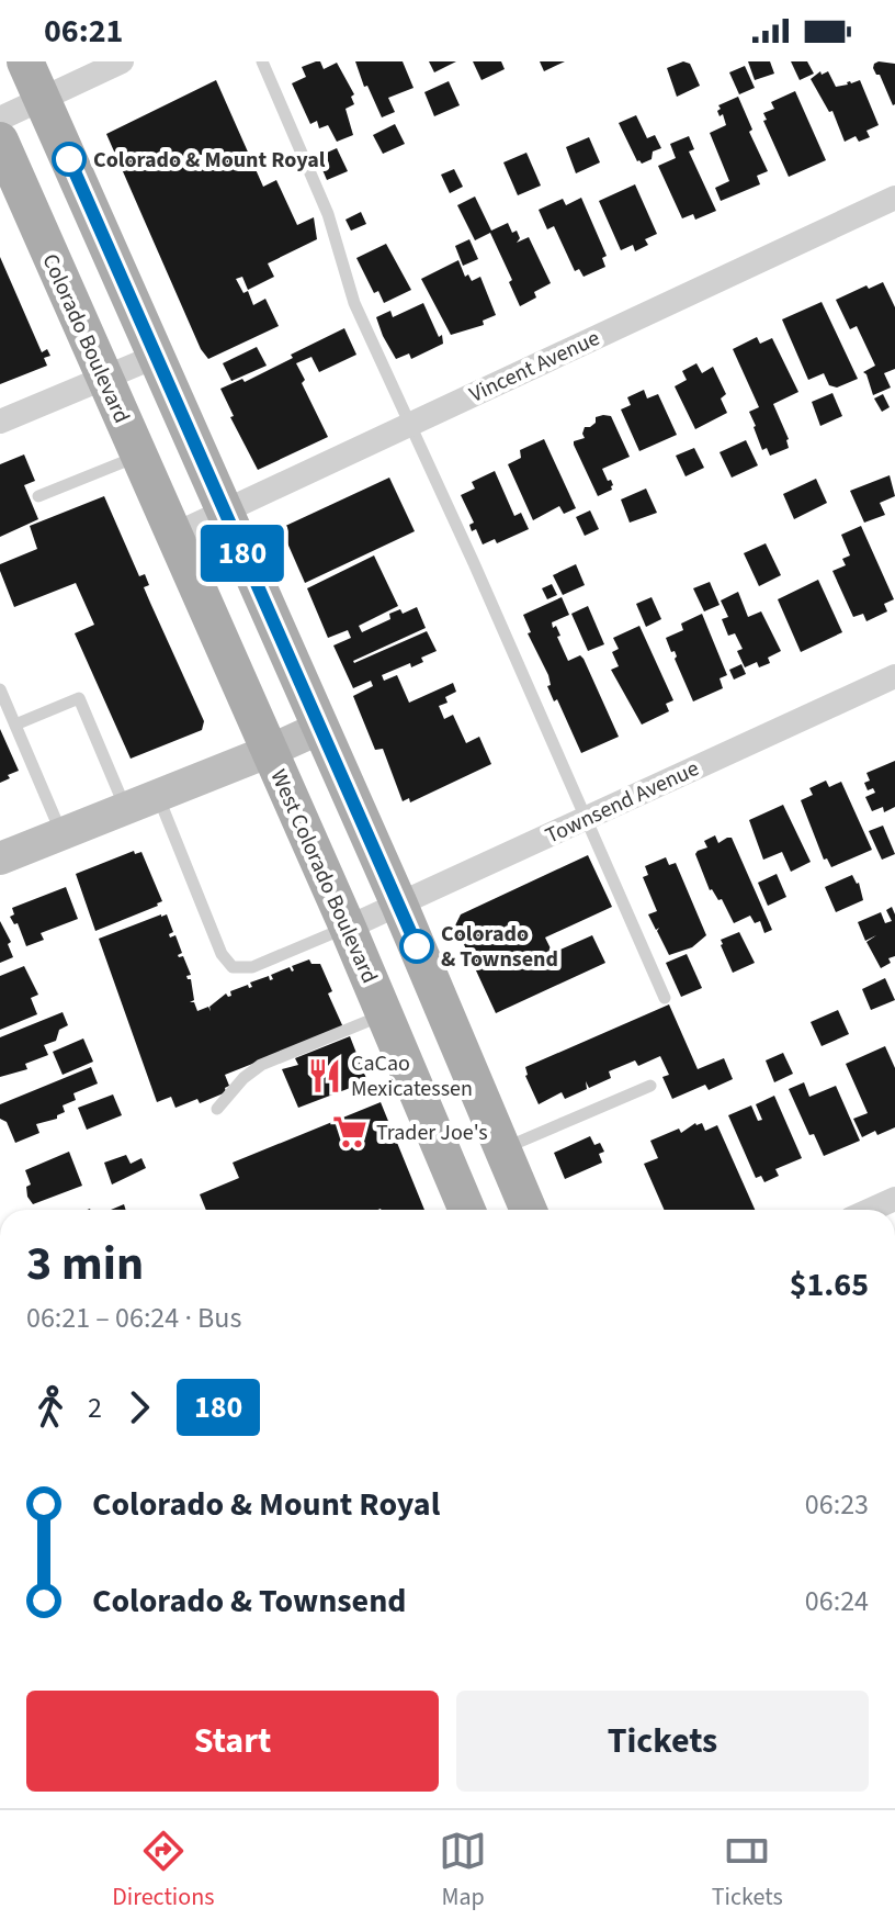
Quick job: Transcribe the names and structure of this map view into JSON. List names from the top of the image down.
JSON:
{
  "streets": {
    "main road": ["Colorado Boulevard", "West Colorado Boulevard"],
    "street": ["Vincent Avenue", "Townsend Avenue"]
  },
  "crossings": [
    ["Colorado Boulevard", "Vincent Avenue"],
    ["Colorado Boulevard", "West Colorado Boulevard"],
    ["Vincent Avenue", "West Colorado Boulevard"],
    ["Townsend Avenue", "West Colorado Boulevard"]
  ],
  "places": {
    "other": ["Colorado & Mount Royal", "Colorado & Townsend"],
    "restaurant": ["CaCao Mexicatessen"],
    "supermarket": ["Trader Joe's"]
  },
  "lines": ["bus line 180"],
  "page": {
    "status": "06:21",
    "on_map": "180",
    "heading": ["3 min", "06:21 – 06:24 · Bus", "$1.65"],
    "legs": ["2", "180"],
    "list": [
      {
        "name": "Colorado & Mount Royal",
        "value": "06:23"
      },
      {
        "name": "Colorado & Townsend",
        "value": "06:24"
      }
    ],
    "buttons": ["Start", "Tickets"],
    "tabs": ["Directions", "Map", "Tickets"]
  }
}
